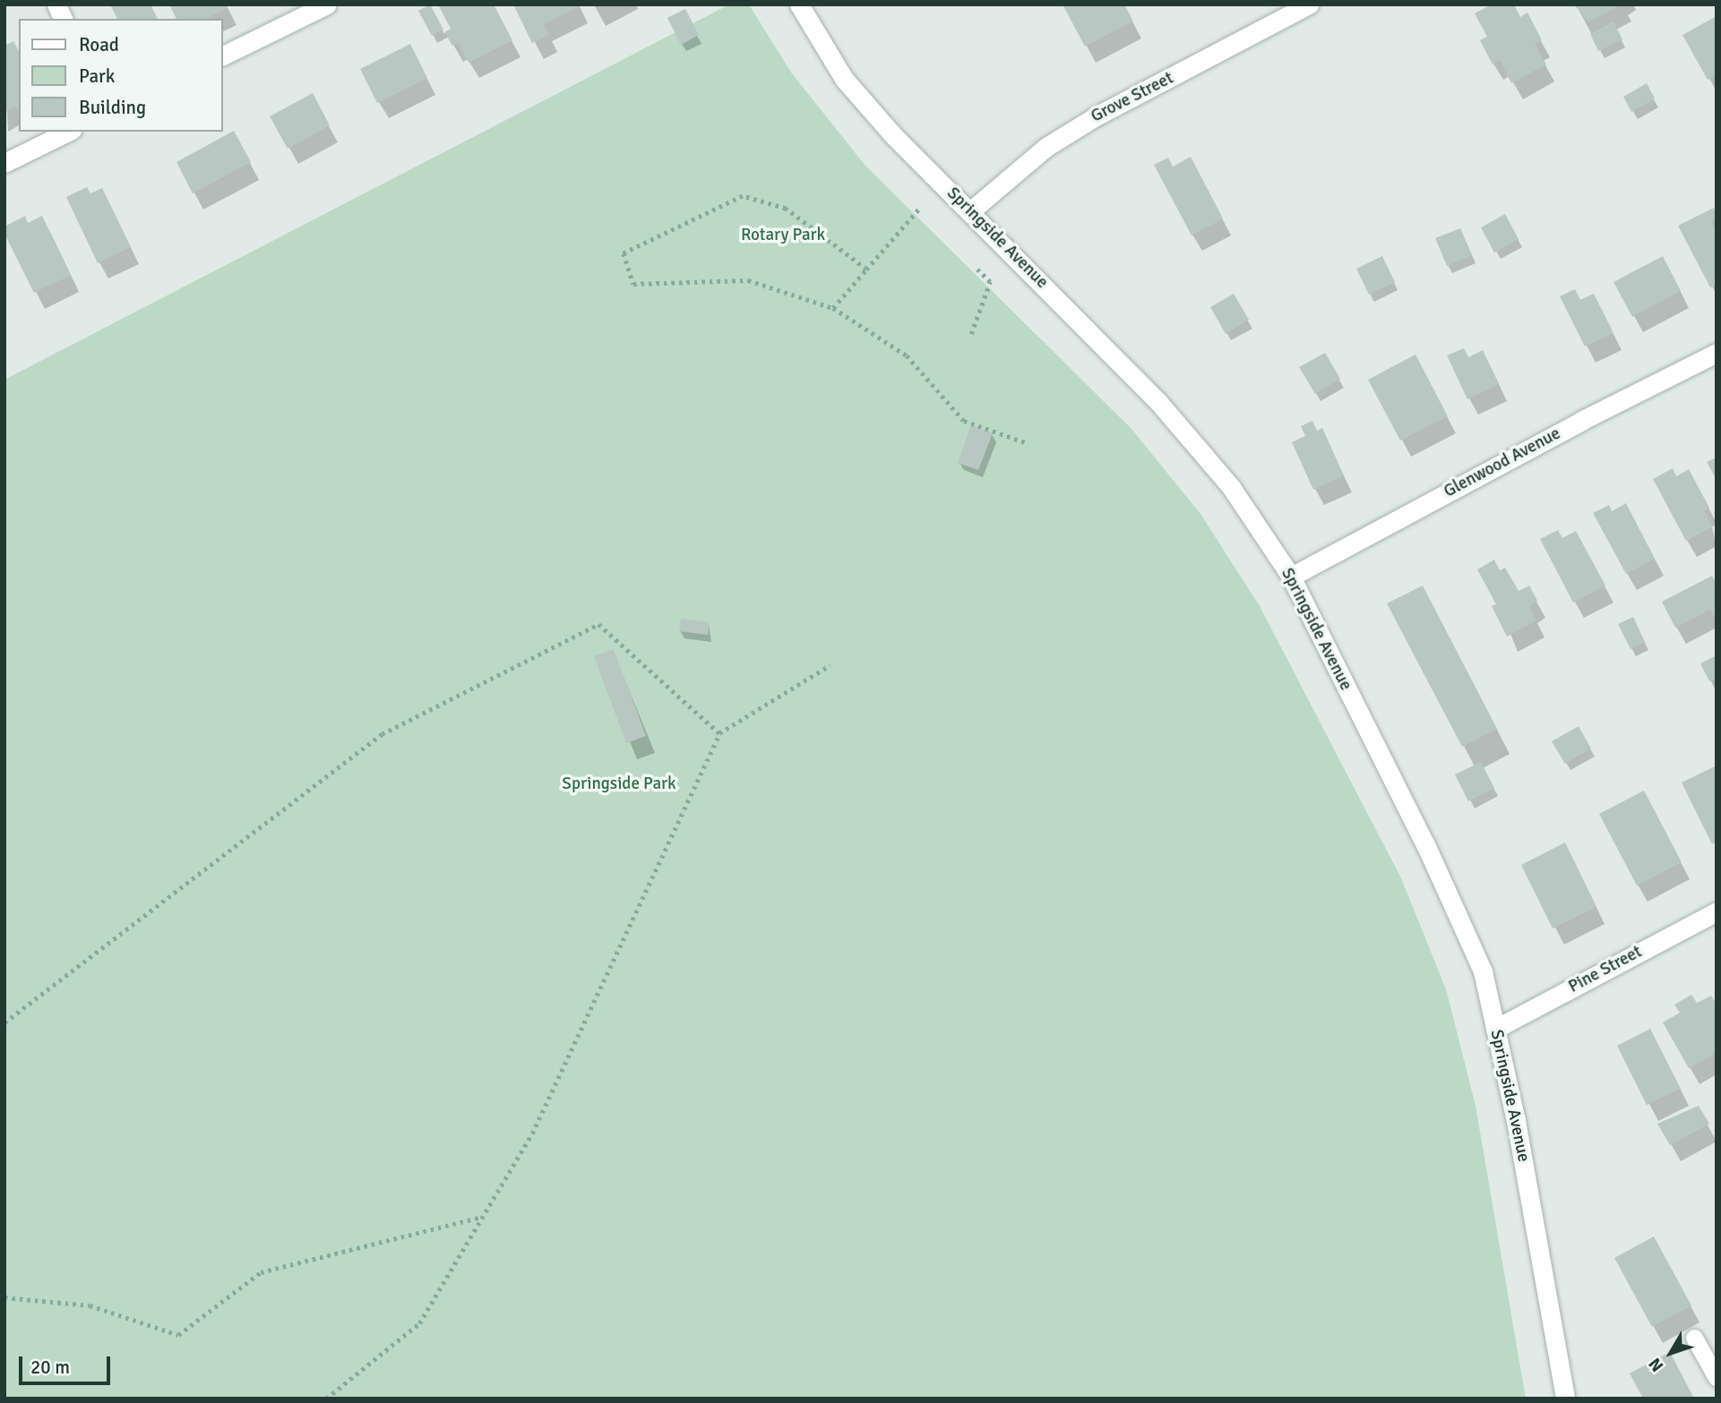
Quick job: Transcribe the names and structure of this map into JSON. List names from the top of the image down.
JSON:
{
  "streets": {
    "street": [
      "Grove Street",
      "Springside Avenue",
      "Glenwood Avenue",
      "Pine Street"
    ]
  },
  "crossings": [
    ["Grove Street", "Springside Avenue"],
    ["Springside Avenue", "Glenwood Avenue"],
    ["Springside Avenue", "Pine Street"]
  ],
  "parks": ["Rotary Park", "Springside Park"],
  "legend": ["Road", "Park", "Building"],
  "scale_bar": "20 m",
  "north": "bottom left"
}
